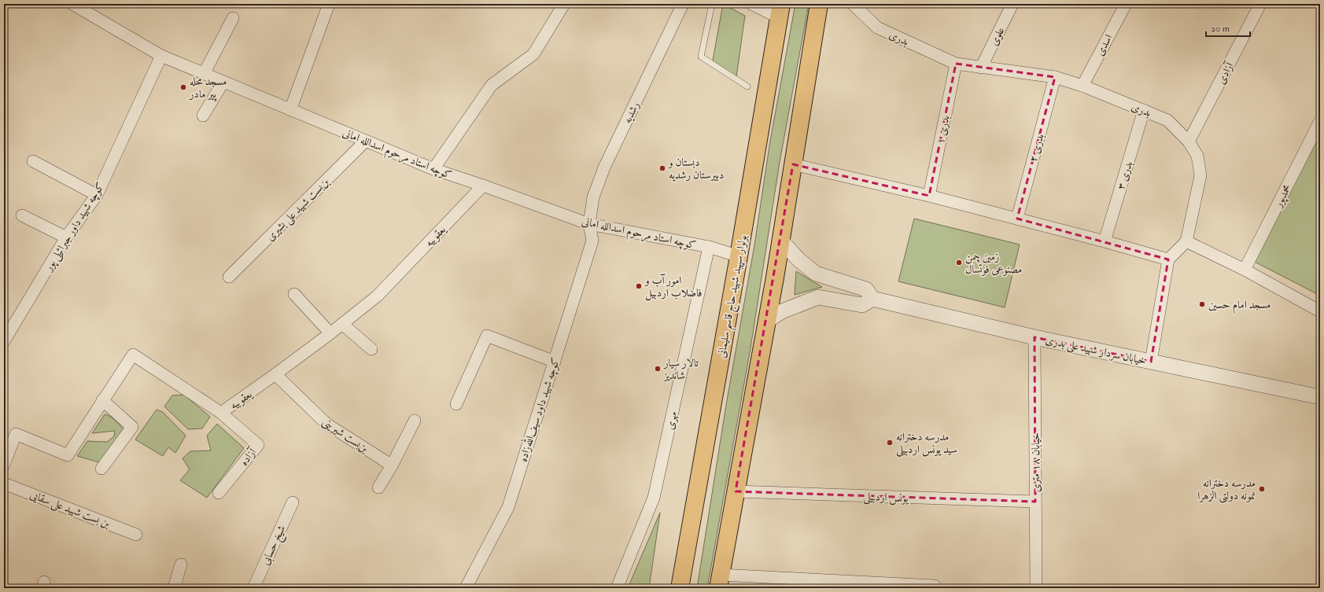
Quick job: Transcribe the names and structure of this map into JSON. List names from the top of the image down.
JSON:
{
  "streets": {
    "main road": ["بولوار سپهبد شهید حاج قاسم سلیمانی"],
    "street": [
      "علوی",
      "بدری",
      "اسدی",
      "آزادی",
      "رشدیه",
      "بدری ۱",
      "بدری ۲",
      "کوچه استاد مرحوم اسدالله امانی",
      "بدری ۳",
      "محمدپور",
      "بن‌بست شهید علی بشیری",
      "کوچه شهید داور جبرائیلی پور",
      "یعقوبیه",
      "خیابان سردار شهید علی بدری",
      "کوچه شهید داود سیف‌الله‌زاده",
      "مهری",
      "بن‌بست شیرینی",
      "آزاده",
      "خیابان ۱۸ متری",
      "یونس اردبیلی",
      "بن بست شهید علی سقایی",
      "شیخ حسابی"
    ]
  },
  "crossings": [
    ["علوی", "بدری"],
    ["بدری", "اسدی"],
    ["بدری", "آزادی"],
    ["بدری", "بدری ۱"],
    ["بدری", "بدری ۲"],
    ["بدری", "بدری ۳"],
    ["رشدیه", "کوچه استاد مرحوم اسدالله امانی"],
    ["رشدیه", "کوچه شهید داود سیف‌الله‌زاده"],
    ["کوچه استاد مرحوم اسدالله امانی", "بن‌بست شهید علی بشیری"],
    ["کوچه استاد مرحوم اسدالله امانی", "کوچه شهید داور جبرائیلی پور"],
    ["کوچه استاد مرحوم اسدالله امانی", "یعقوبیه"],
    ["کوچه استاد مرحوم اسدالله امانی", "بولوار سپهبد شهید حاج قاسم سلیمانی"],
    ["کوچه استاد مرحوم اسدالله امانی", "کوچه شهید داود سیف‌الله‌زاده"],
    ["کوچه استاد مرحوم اسدالله امانی", "مهری"],
    ["یعقوبیه", "بن‌بست شیرینی"],
    ["یعقوبیه", "آزاده"],
    ["خیابان سردار شهید علی بدری", "خیابان ۱۸ متری"],
    ["خیابان ۱۸ متری", "یونس اردبیلی"]
  ],
  "places": [
    "مسجد محله پیر مادر",
    "دبستان و دبیرستان رشدیه",
    "زمین چمن مصنوعی فوتسال",
    "امور آب و فاضلاب اردبیل",
    "مسجد امام حسین",
    "تالار سیار شاندیز",
    "مدرسه دخترانه سید یونس اردبیلی",
    "مدرسه دخترانه نمونه دولتی الزهرا"
  ],
  "scale_bar": "20 m"
}
